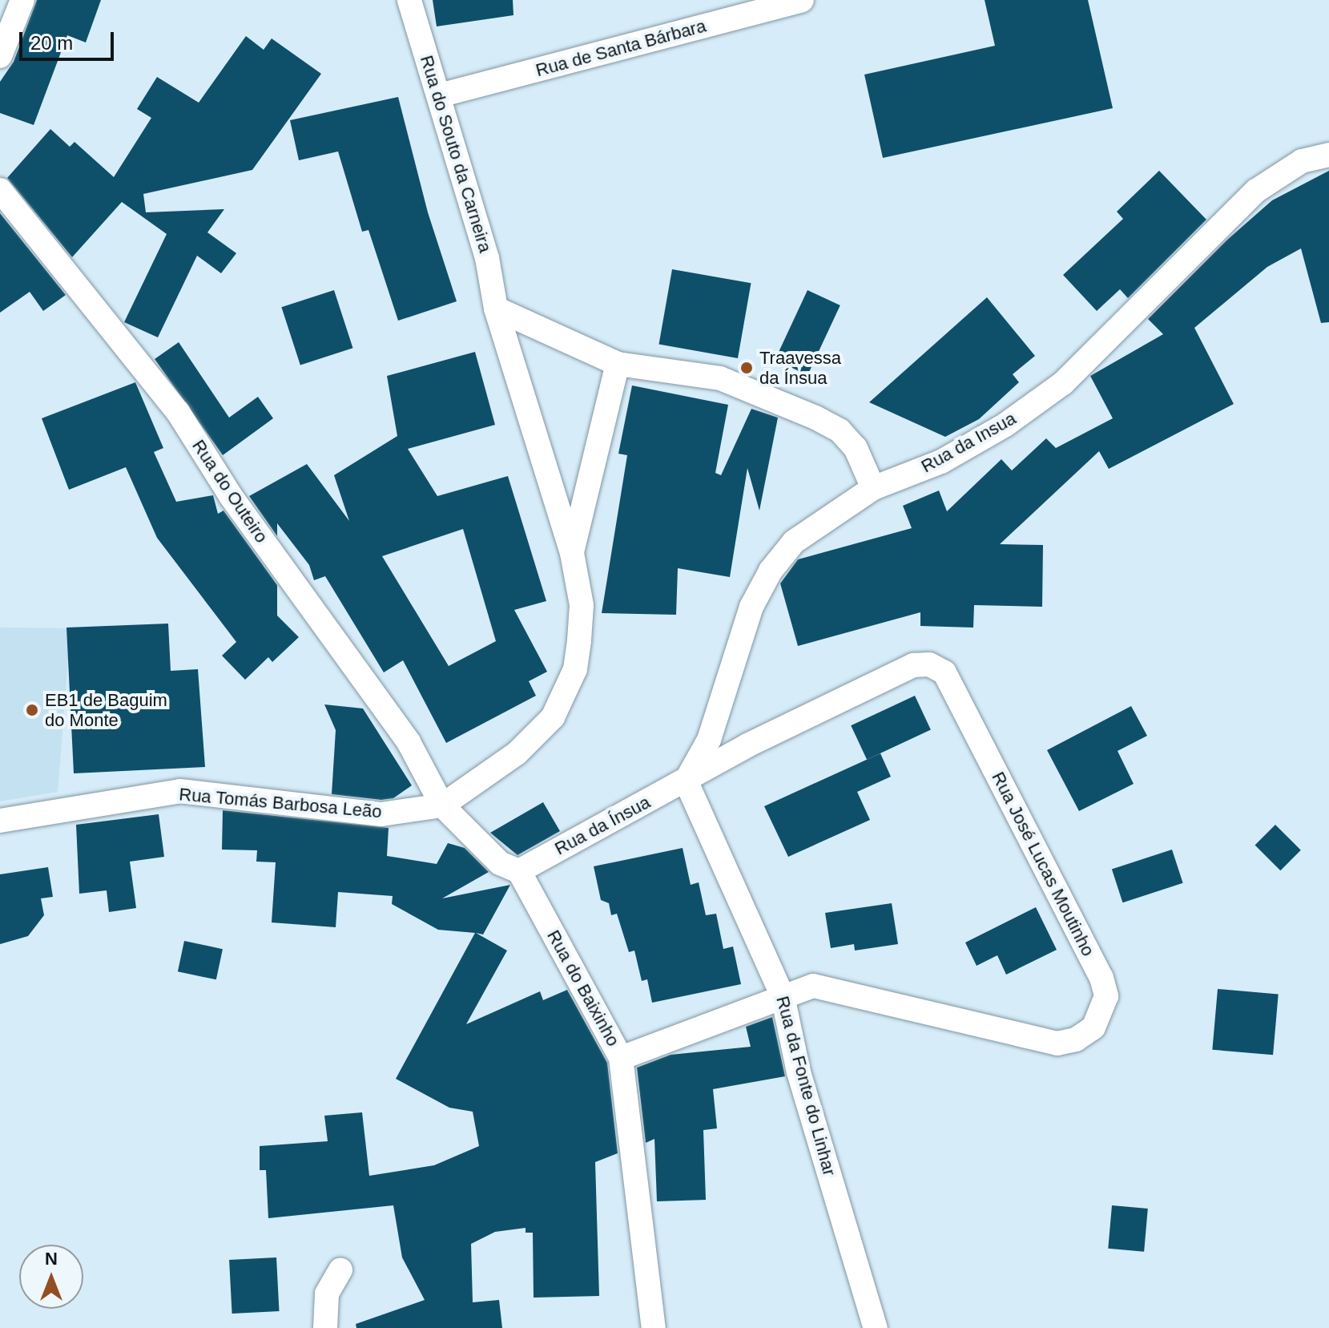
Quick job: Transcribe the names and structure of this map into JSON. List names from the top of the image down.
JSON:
{
  "streets": {
    "street": [
      "Rua de Santa Bárbara",
      "Rua do Souto da Carneira",
      "Rua da Insua",
      "Rua do Outeiro",
      "Rua Tomás Barbosa Leão",
      "Rua da Ínsua",
      "Rua José Lucas Moutinho",
      "Rua do Baixinho",
      "Rua da Fonte do Linhar"
    ]
  },
  "crossings": [
    ["Rua de Santa Bárbara", "Rua do Souto da Carneira"],
    ["Rua do Souto da Carneira", "Rua Tomás Barbosa Leão"],
    ["Rua da Insua", "Rua da Ínsua"],
    ["Rua da Insua", "Rua José Lucas Moutinho"],
    ["Rua da Insua", "Rua da Fonte do Linhar"],
    ["Rua do Outeiro", "Rua Tomás Barbosa Leão"],
    ["Rua da Ínsua", "Rua José Lucas Moutinho"],
    ["Rua da Ínsua", "Rua do Baixinho"],
    ["Rua da Ínsua", "Rua da Fonte do Linhar"],
    ["Rua José Lucas Moutinho", "Rua do Baixinho"],
    ["Rua José Lucas Moutinho", "Rua da Fonte do Linhar"]
  ],
  "places": ["Traavessa da Ínsua", "EB1 de Baguim do Monte"],
  "scale_bar": "20 m",
  "north": "top"
}
